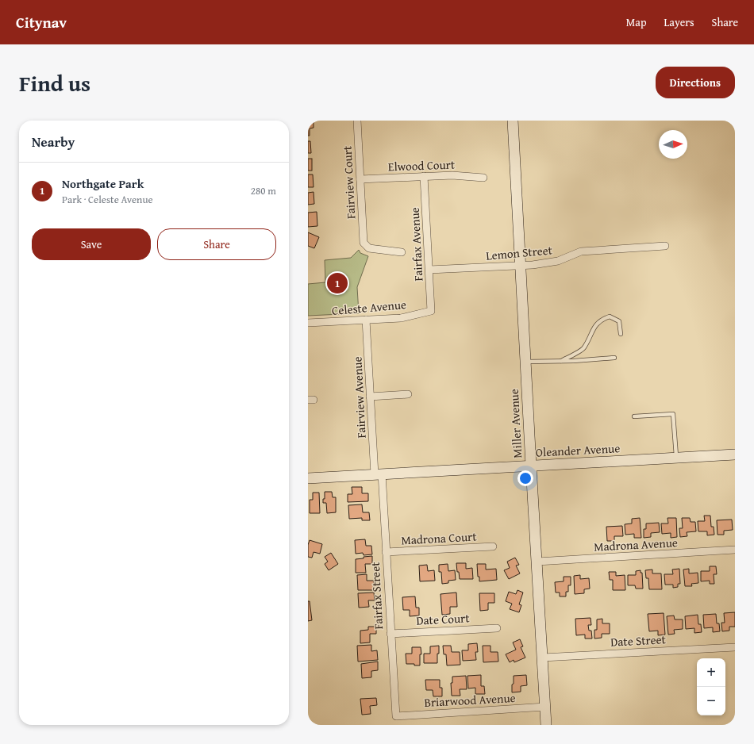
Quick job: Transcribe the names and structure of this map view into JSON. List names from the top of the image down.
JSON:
{
  "streets": {
    "street": [
      "Elwood Court",
      "Fairview Court",
      "Fairfax Avenue",
      "Lemon Street",
      "Celeste Avenue",
      "Fairview Avenue",
      "Miller Avenue",
      "Oleander Avenue",
      "Madrona Court",
      "Madrona Avenue",
      "Fairfax Street",
      "Date Court",
      "Date Street",
      "Briarwood Avenue"
    ]
  },
  "crossings": [
    ["Elwood Court", "Fairview Court"],
    ["Elwood Court", "Fairfax Avenue"],
    ["Fairfax Avenue", "Lemon Street"],
    ["Fairfax Avenue", "Celeste Avenue"],
    ["Lemon Street", "Miller Avenue"],
    ["Celeste Avenue", "Fairview Avenue"],
    ["Fairview Avenue", "Oleander Avenue"],
    ["Fairview Avenue", "Fairfax Street"],
    ["Miller Avenue", "Oleander Avenue"],
    ["Miller Avenue", "Madrona Avenue"],
    ["Miller Avenue", "Date Street"],
    ["Miller Avenue", "Briarwood Avenue"],
    ["Oleander Avenue", "Fairfax Street"],
    ["Madrona Court", "Fairfax Street"],
    ["Fairfax Street", "Date Court"],
    ["Fairfax Street", "Briarwood Avenue"]
  ],
  "north": "right",
  "page": {
    "header": "Citynav",
    "nav": ["Map", "Layers", "Share"],
    "title": "Find us",
    "buttons": [
      "Directions",
      ["Save", "Share"]
    ],
    "heading": "Nearby",
    "list": [
      {
        "mark": "1",
        "name": "Northgate Park",
        "note": "Park · Celeste Avenue",
        "value": "280 m"
      }
    ],
    "pins": "1",
    "map_buttons": ["+", "−"]
  }
}
